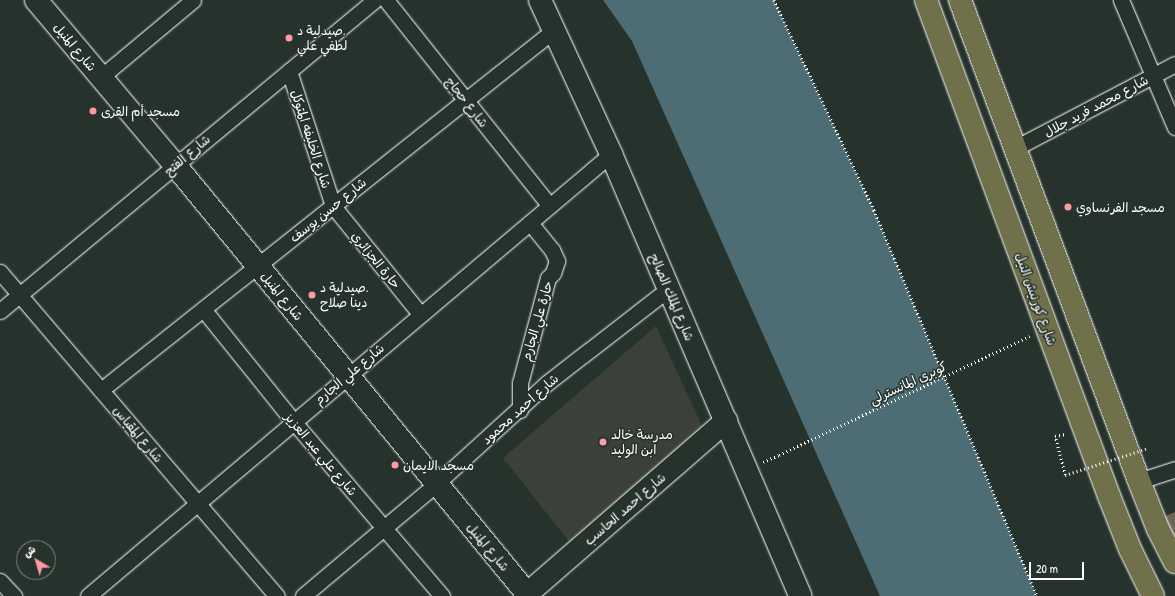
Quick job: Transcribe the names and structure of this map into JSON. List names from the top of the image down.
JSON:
{
  "streets": {
    "highway": ["شارع كورنيش النيل"],
    "street": [
      "شارع المنيل",
      "شارع حجاج",
      "شارع محمد فريد جلال",
      "شارع الخليفه المتوكل",
      "شارع الفتح",
      "شارع حسن يوسف",
      "حارة الجزائري",
      "شارع الملك الصالح",
      "حارة علي الجارم",
      "شارع علي الجارم",
      "شارع احمد محمود",
      "شارع المقياس",
      "شارع علي عبد العزيز",
      "شارع احمد الحاسب"
    ],
    "path": ["كوبرى المانسترلى"]
  },
  "crossings": [
    ["شارع المنيل", "شارع الفتح"],
    ["شارع المنيل", "شارع حسن يوسف"],
    ["شارع المنيل", "شارع علي الجارم"],
    ["شارع المنيل", "شارع احمد محمود"],
    ["شارع المنيل", "شارع احمد الحاسب"],
    ["شارع حجاج", "شارع حسن يوسف"],
    ["شارع حجاج", "شارع علي الجارم"],
    ["شارع الخليفه المتوكل", "شارع الفتح"],
    ["شارع الخليفه المتوكل", "شارع حسن يوسف"],
    ["شارع الخليفه المتوكل", "حارة الجزائري"],
    ["شارع الفتح", "شارع المقياس"],
    ["شارع حسن يوسف", "حارة الجزائري"],
    ["شارع حسن يوسف", "شارع الملك الصالح"],
    ["شارع حسن يوسف", "شارع المقياس"],
    ["شارع حسن يوسف", "شارع علي عبد العزيز"],
    ["حارة الجزائري", "شارع علي الجارم"],
    ["شارع الملك الصالح", "شارع علي الجارم"],
    ["شارع الملك الصالح", "شارع احمد محمود"],
    ["شارع الملك الصالح", "شارع احمد الحاسب"],
    ["شارع كورنيش النيل", "كوبرى المانسترلى"],
    ["حارة علي الجارم", "شارع علي الجارم"],
    ["حارة علي الجارم", "شارع احمد محمود"],
    ["شارع علي الجارم", "شارع المقياس"],
    ["شارع علي الجارم", "شارع علي عبد العزيز"],
    ["شارع احمد محمود", "شارع علي عبد العزيز"]
  ],
  "places": [
    "صيدلية د. لطفي علي",
    "مسجد أم القرى",
    "مسجد الفرنساوي",
    "صيدلية د. دينا صلاح",
    "مدرسة خالد ابن الوليد",
    "مسجد الايمان"
  ],
  "scale_bar": "20 m",
  "north": "top left"
}
